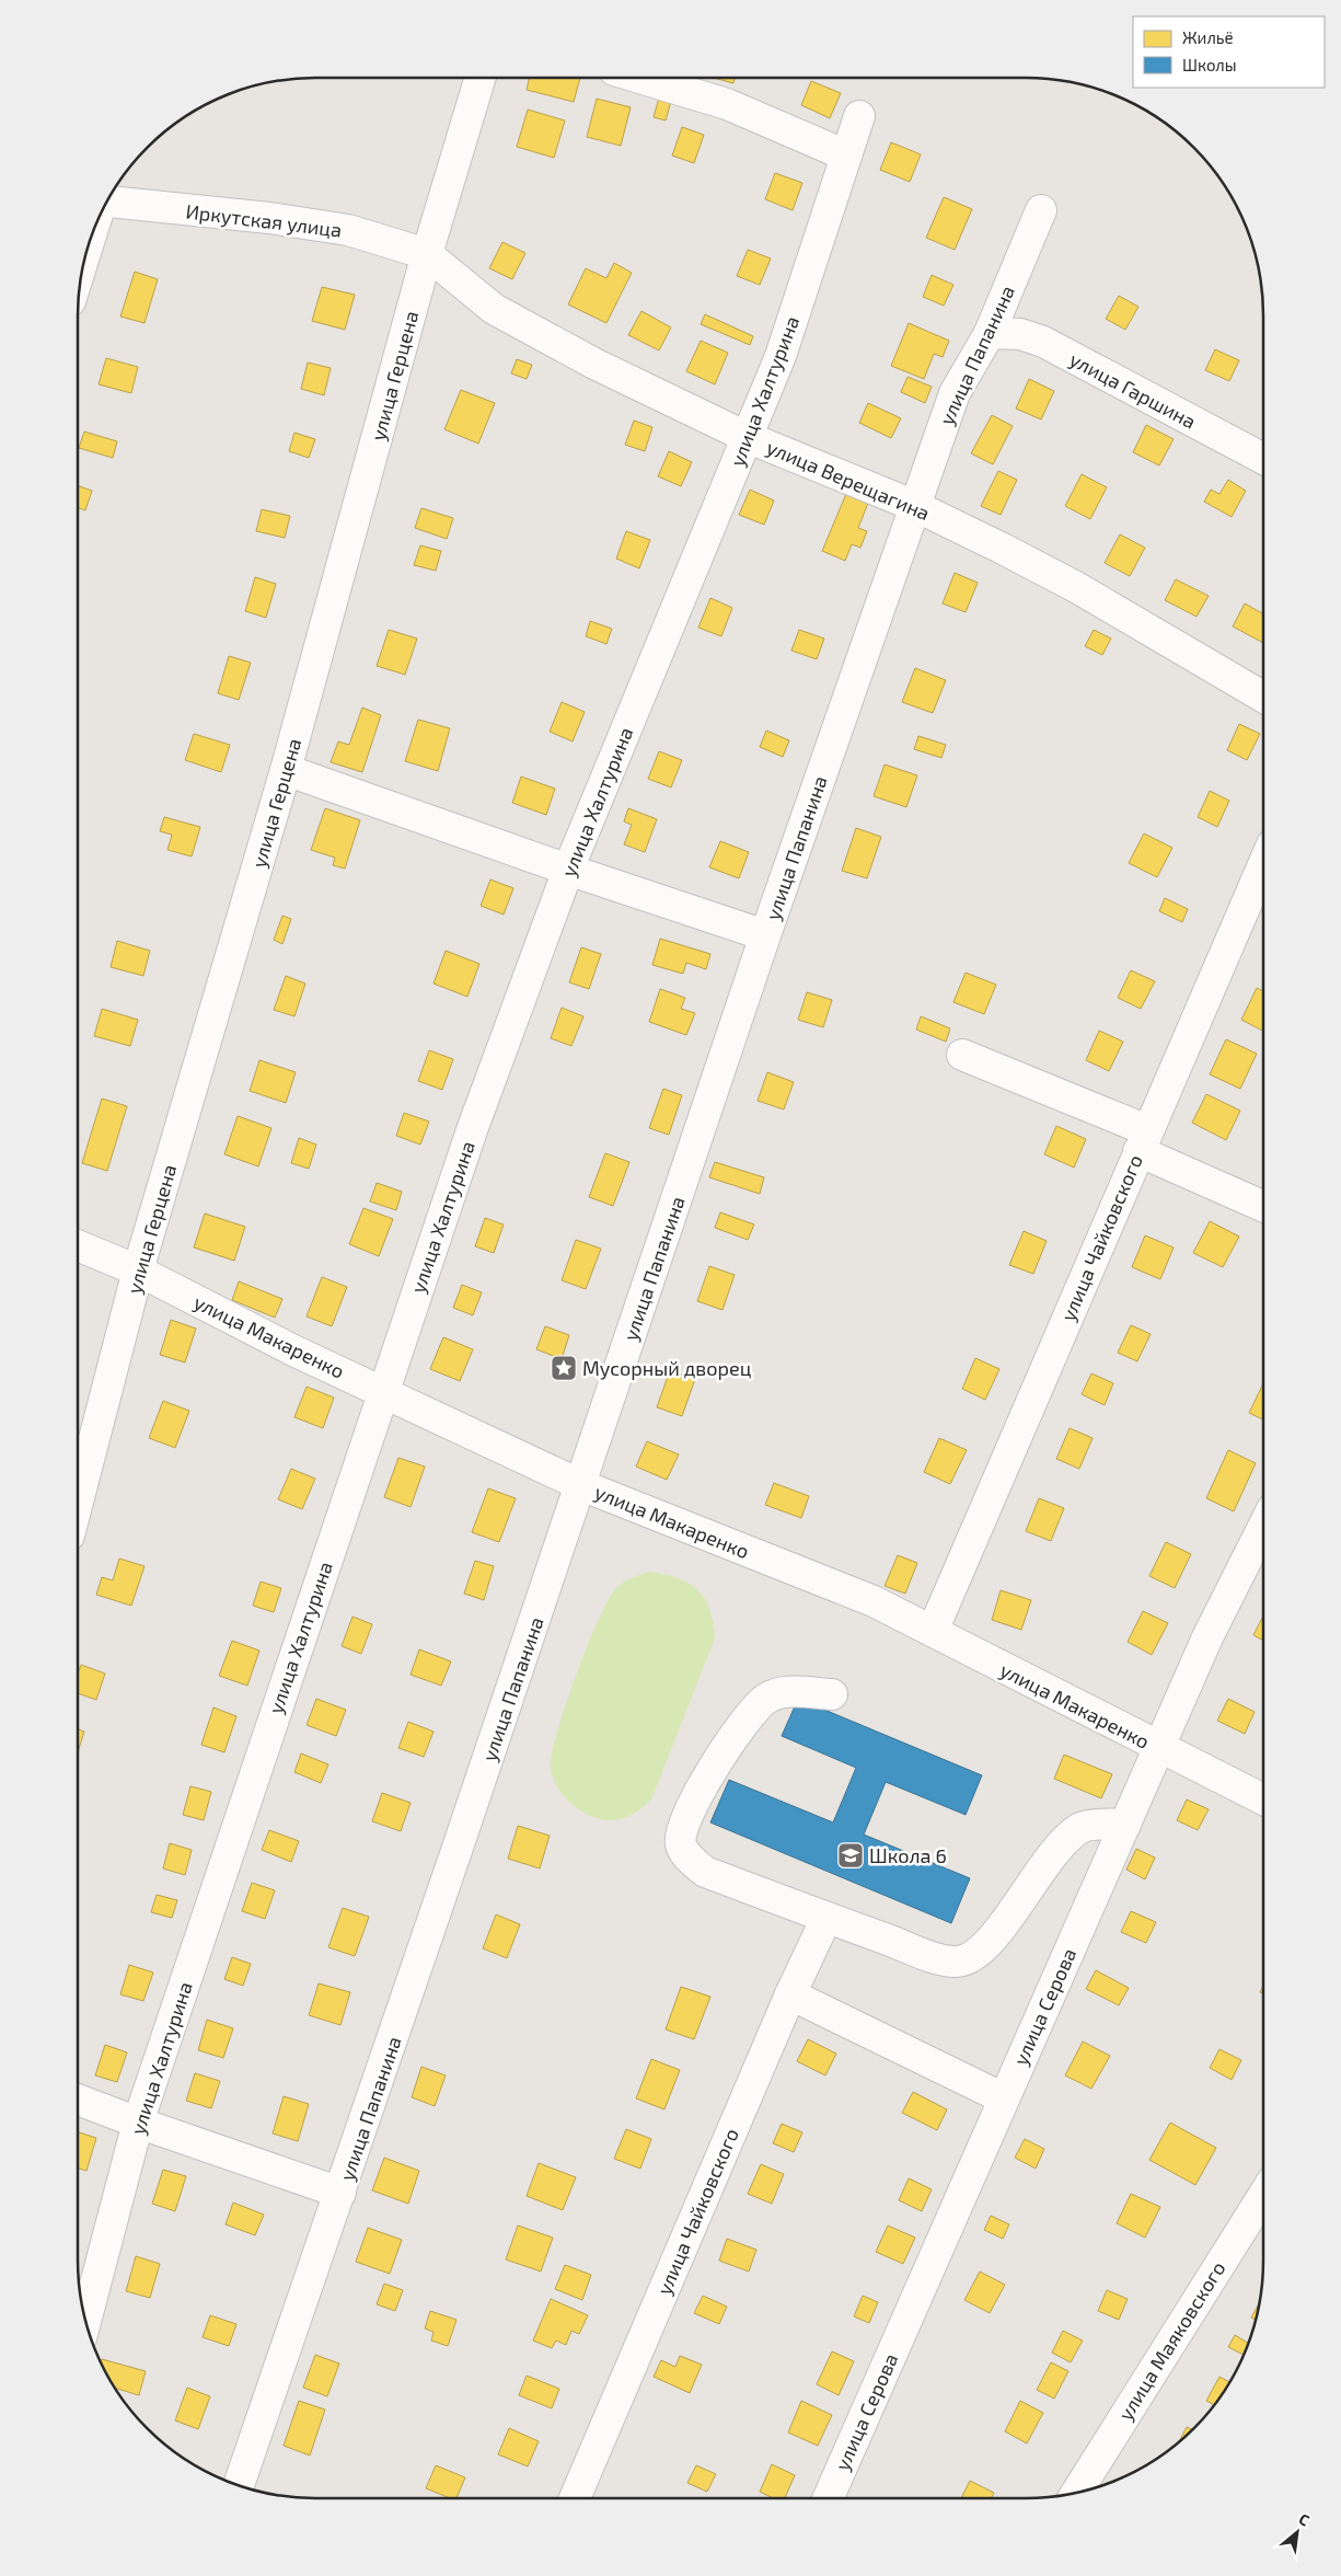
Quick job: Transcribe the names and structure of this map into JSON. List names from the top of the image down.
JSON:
{
  "streets": {
    "street": [
      "Иркутская улица",
      "улица Папанина",
      "улица Герцена",
      "улица Гаршина",
      "улица Халтурина",
      "улица Верещагина",
      "улица Чайковского",
      "улица Макаренко",
      "улица Серова",
      "улица Маяковского"
    ]
  },
  "crossings": [
    ["Иркутская улица", "улица Герцена"],
    ["Иркутская улица", "улица Верещагина"],
    ["улица Папанина", "улица Гаршина"],
    ["улица Папанина", "улица Верещагина"],
    ["улица Папанина", "улица Макаренко"],
    ["улица Герцена", "улица Верещагина"],
    ["улица Герцена", "улица Макаренко"],
    ["улица Халтурина", "улица Верещагина"],
    ["улица Халтурина", "улица Макаренко"],
    ["улица Чайковского", "улица Макаренко"],
    ["улица Макаренко", "улица Серова"]
  ],
  "places": {
    "place": ["Мусорный дворец"],
    "school or university": ["Школа 6"]
  },
  "legend": ["Жильё", "Школы"],
  "north": "top right"
}
